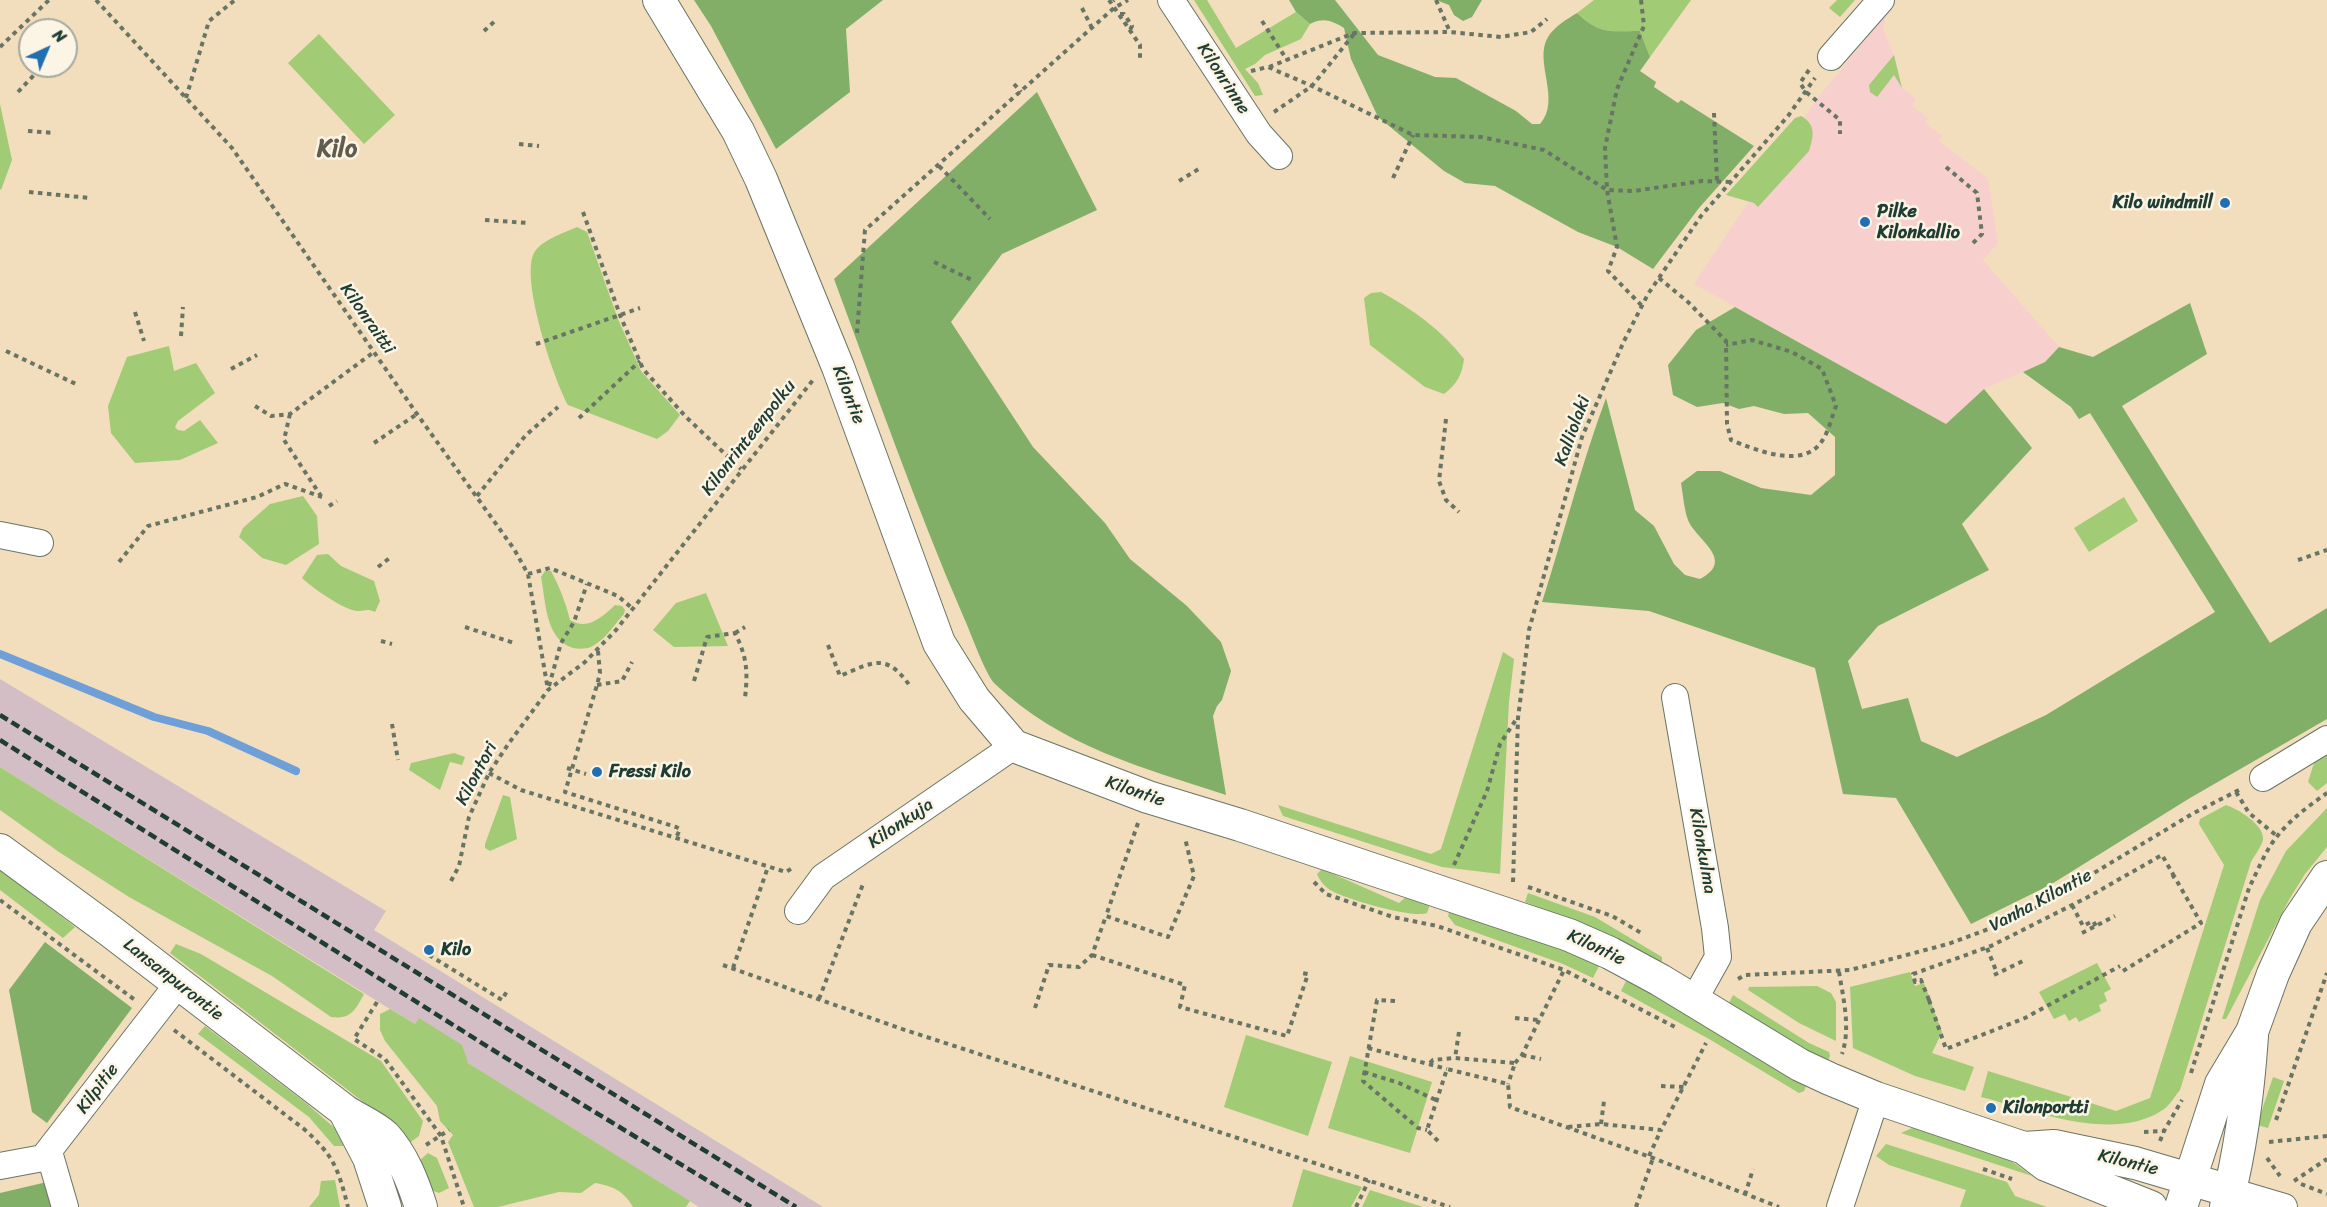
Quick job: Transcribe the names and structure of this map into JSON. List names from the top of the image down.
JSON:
{
  "streets": {
    "street": [
      "Kilonrinne",
      "Kilontie",
      "Kilonkuja",
      "Kilonkulma",
      "Lansanpurontie",
      "Kilpitie"
    ],
    "path": [
      "Kilonraitti",
      "Kalliolaki",
      "Kilonrinteenpolku",
      "Kilontori",
      "Vanha Kilontie"
    ]
  },
  "crossings": [
    ["Kilonraitti", "Kilonrinteenpolku"],
    ["Kilonraitti", "Kilontori"],
    ["Kilontie", "Kilonrinteenpolku"],
    ["Kilontie", "Kilonkuja"],
    ["Kilontie", "Kilonkulma"],
    ["Kilontie", "Vanha Kilontie"],
    ["Kilonrinteenpolku", "Kilontori"],
    ["Kilonkulma", "Vanha Kilontie"],
    ["Lansanpurontie", "Kilpitie"]
  ],
  "districts": ["Kilo"],
  "places": [
    "Kilo windmill",
    "Pilke Kilonkallio",
    "Fressi Kilo",
    "Kilo",
    "Kilonportti"
  ],
  "north": "top right"
}
